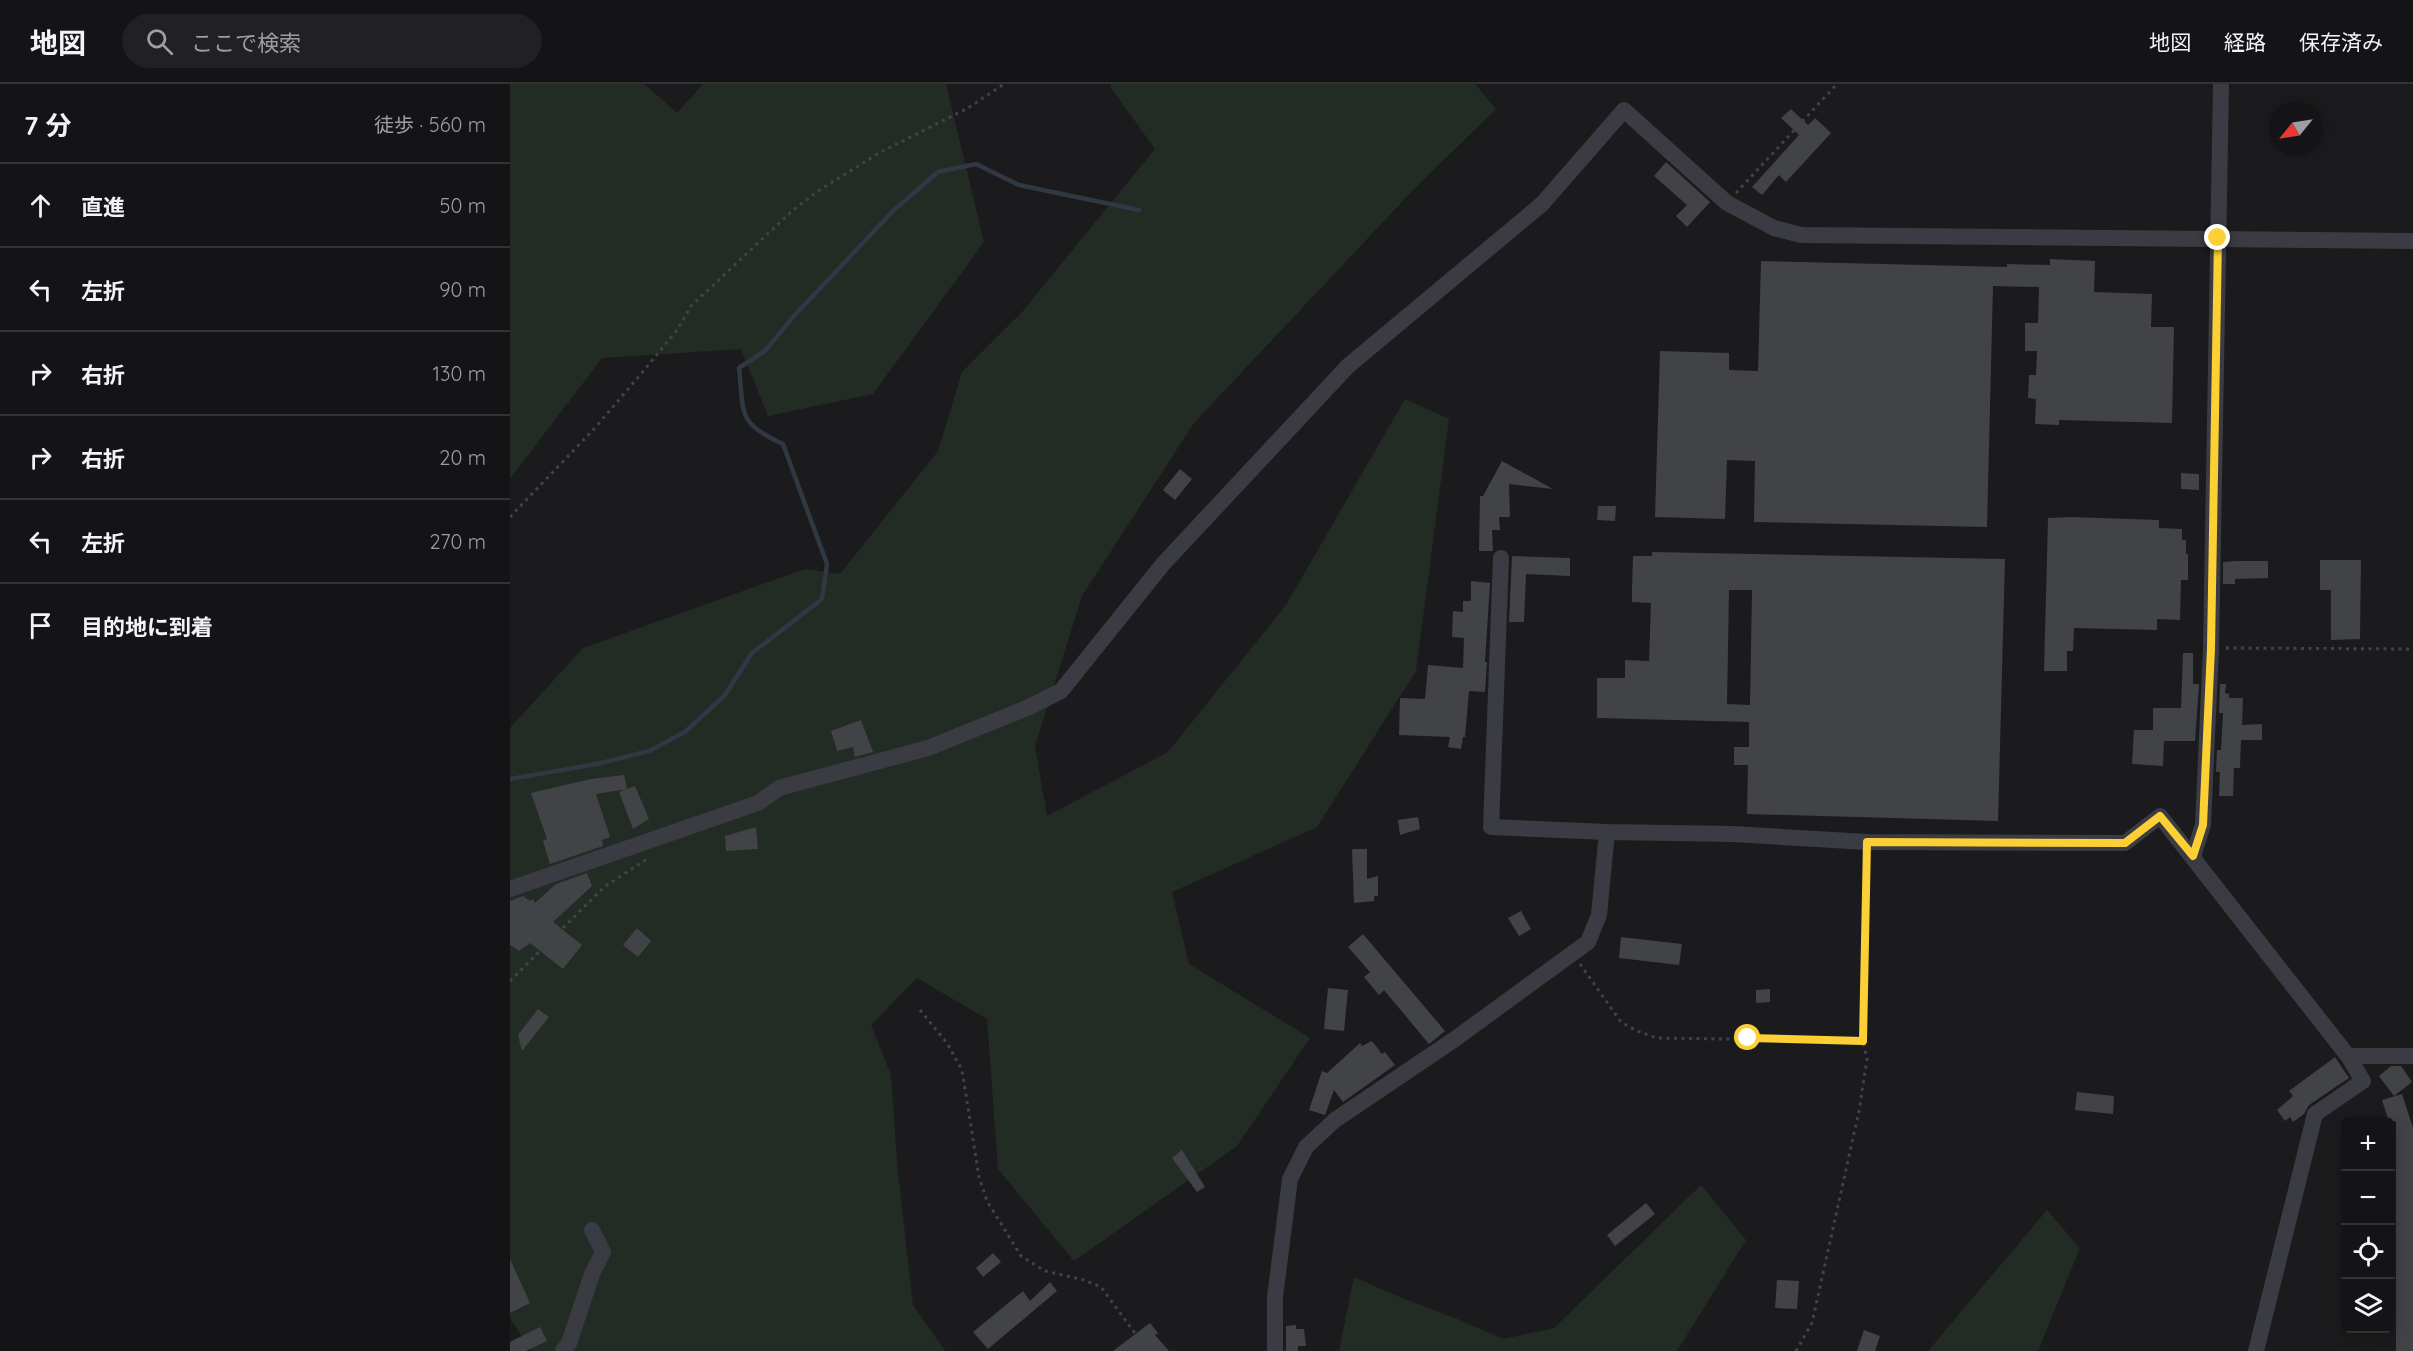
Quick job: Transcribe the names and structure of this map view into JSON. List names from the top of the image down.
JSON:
{
  "north": "bottom left",
  "page": {
    "header": "地図",
    "search": "ここで検索",
    "nav": ["地図", "経路", "保存済み"],
    "heading": ["7 分", "徒歩 · 560 m"],
    "list": [
      ["直進", "50 m"],
      ["左折", "90 m"],
      ["右折", "130 m"],
      ["右折", "20 m"],
      ["左折", "270 m"],
      "目的地に到着"
    ],
    "map_buttons": ["+", "−"]
  }
}
